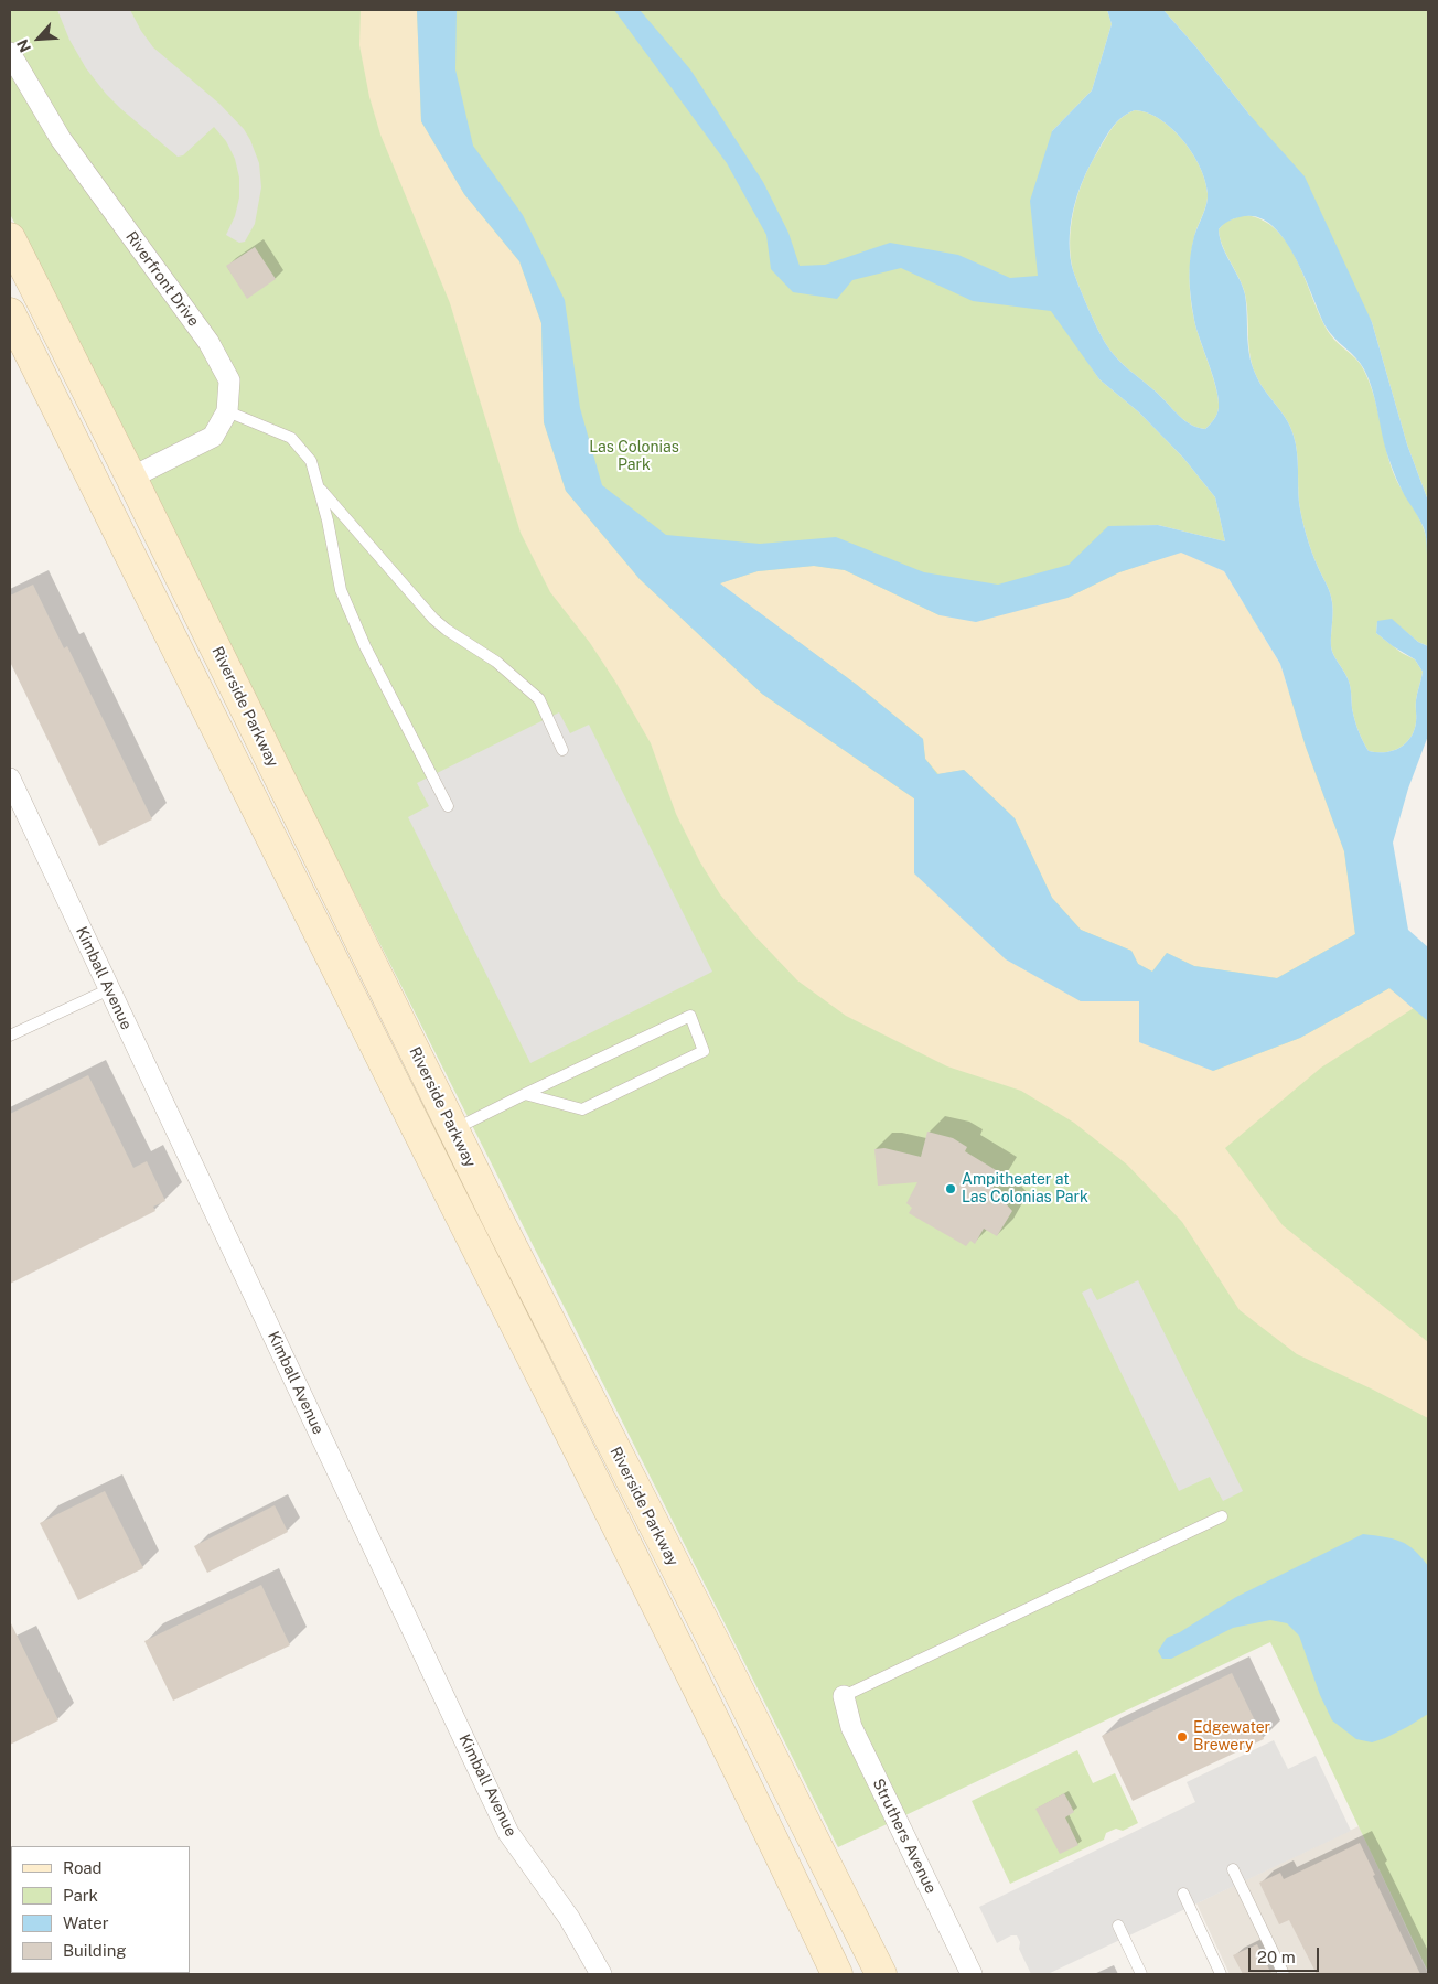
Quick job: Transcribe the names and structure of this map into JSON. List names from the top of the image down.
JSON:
{
  "streets": {
    "main road": ["Riverside Parkway"],
    "street": ["Riverfront Drive", "Kimball Avenue", "Struthers Avenue"]
  },
  "crossings": [
    ["Riverfront Drive", "Riverside Parkway"]
  ],
  "parks": ["Las Colonias Park"],
  "places": ["Ampitheater at Las Colonias Park", "Edgewater Brewery"],
  "legend": [
    "Road",
    "Park",
    "Water",
    "Building"
  ],
  "scale_bar": "20 m",
  "north": "bottom left"
}
